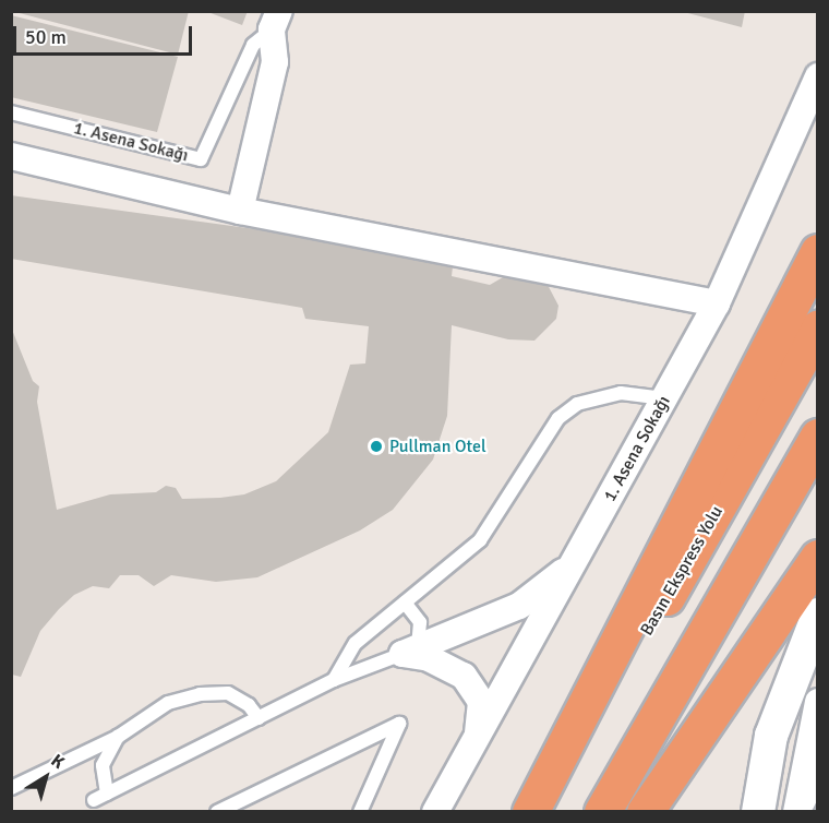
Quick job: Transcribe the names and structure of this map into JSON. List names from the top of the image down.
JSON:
{
  "streets": {
    "highway": ["Basın Ekspress Yolu"],
    "street": ["1. Asena Sokağı"]
  },
  "places": ["Pullman Otel"],
  "scale_bar": "50 m",
  "north": "top right"
}
